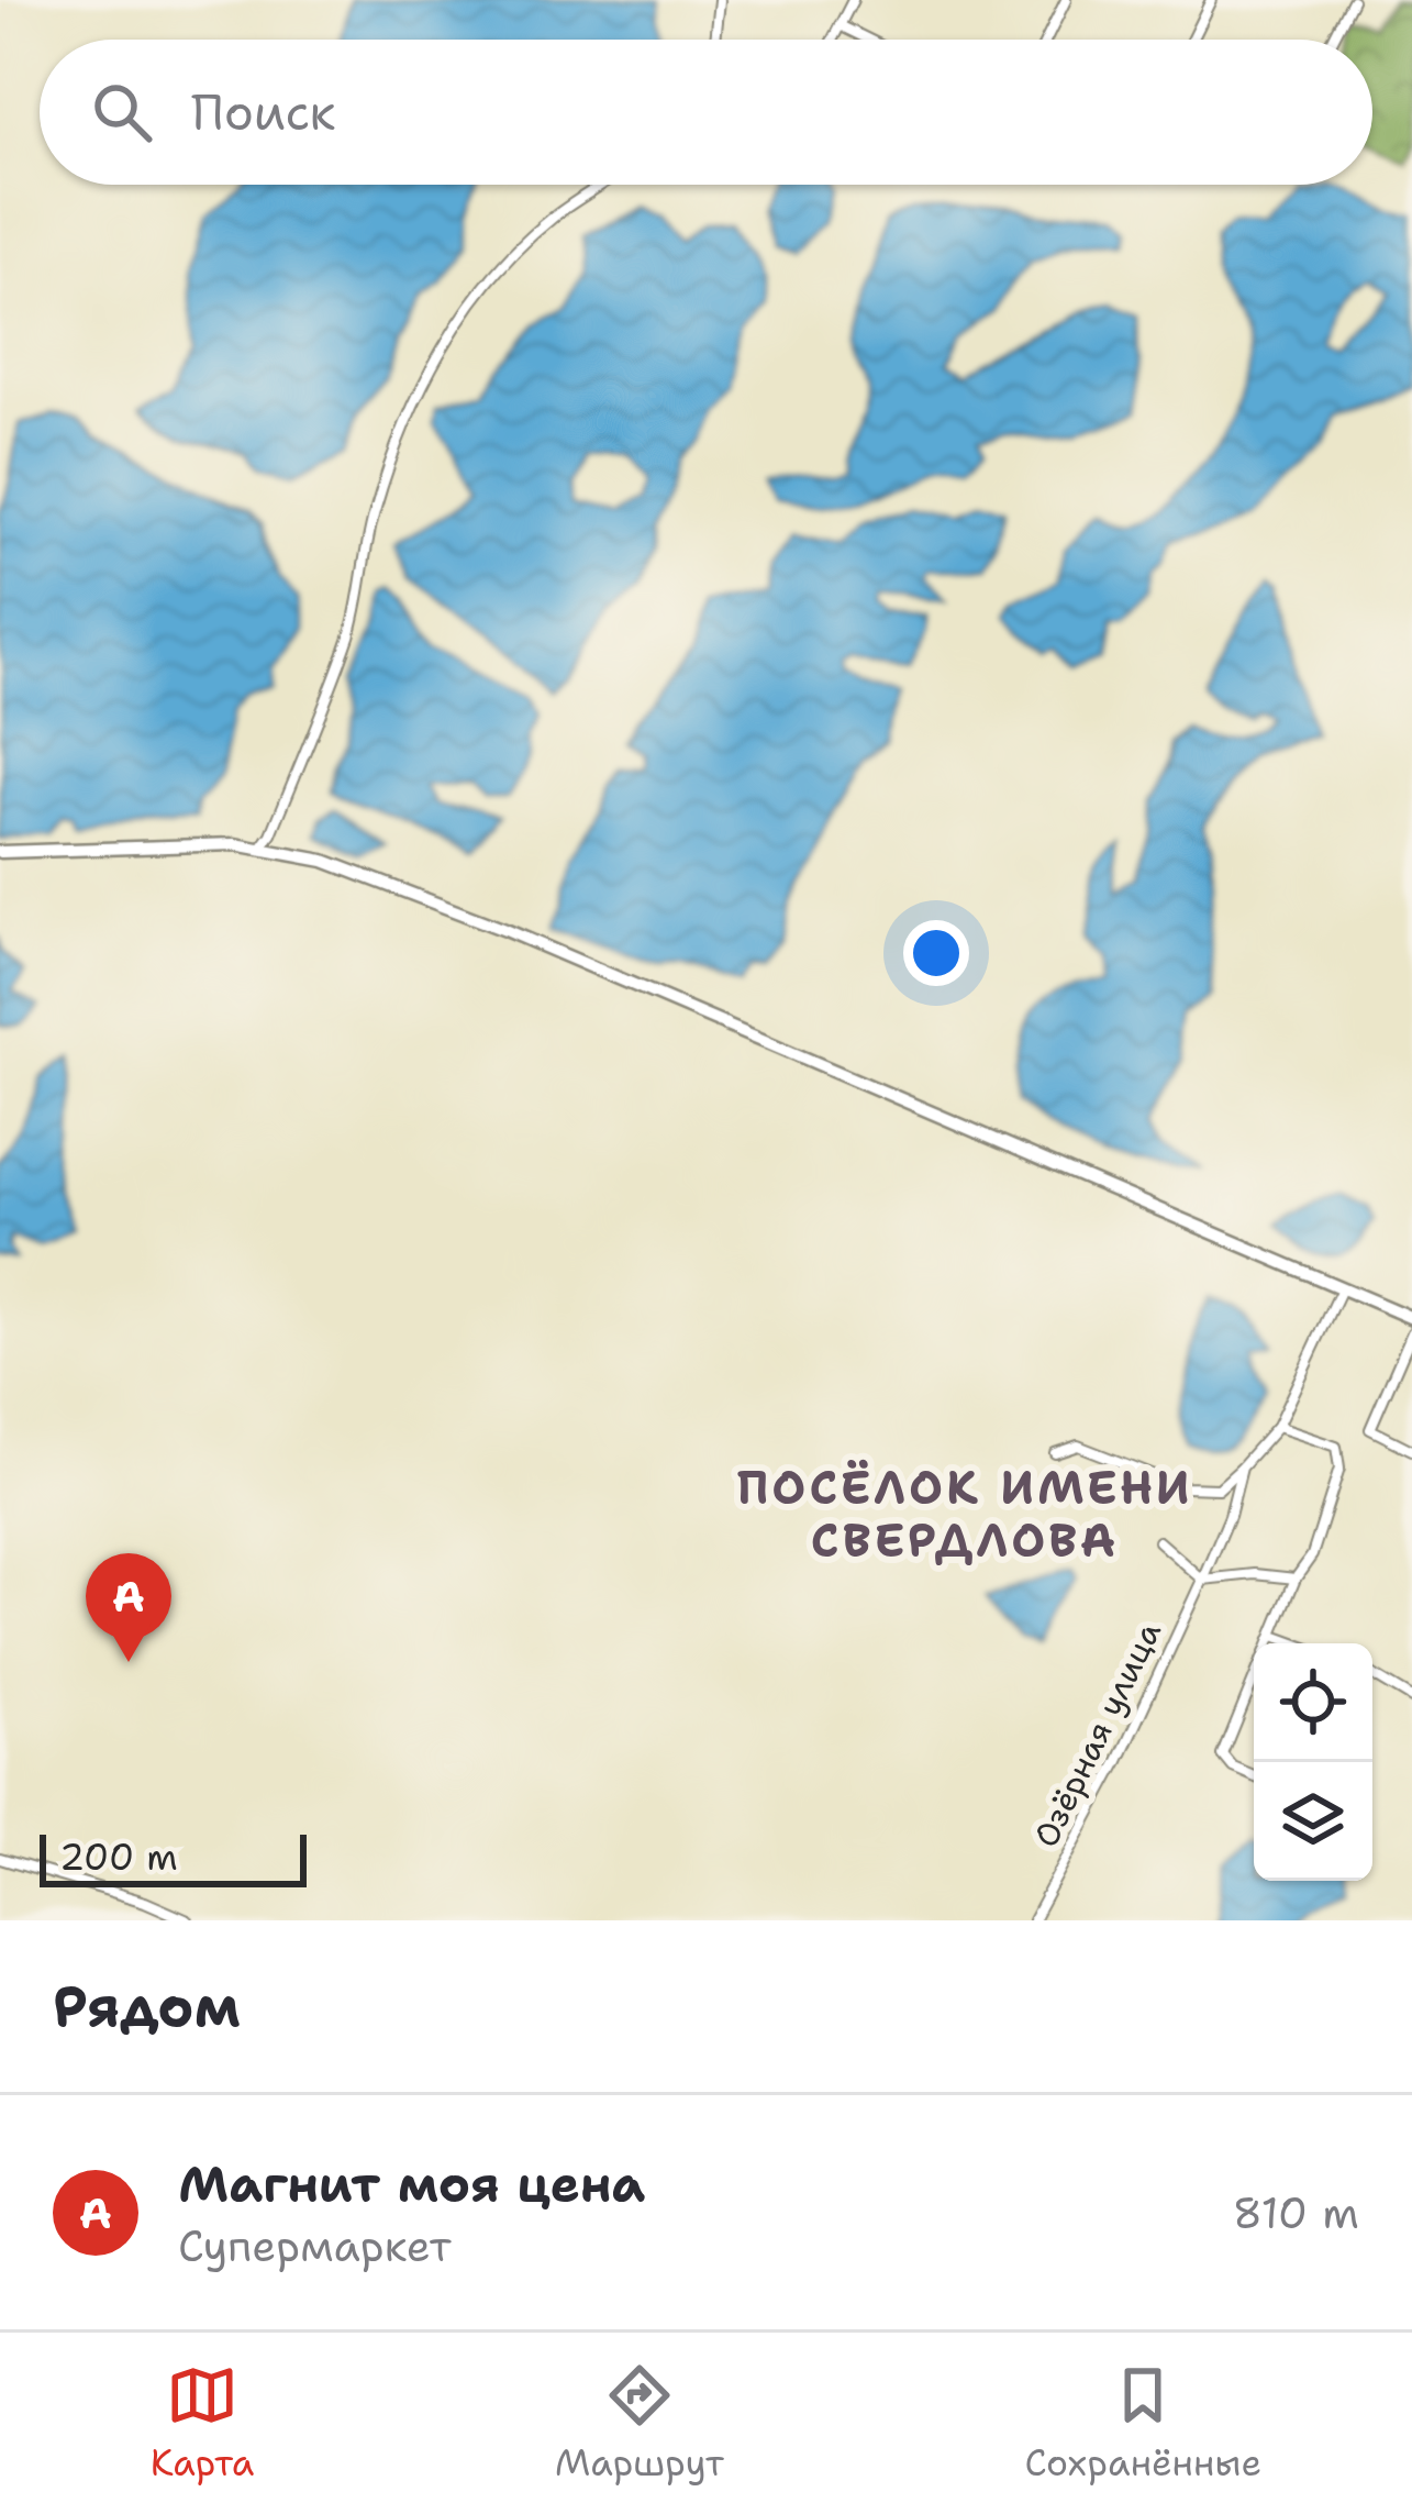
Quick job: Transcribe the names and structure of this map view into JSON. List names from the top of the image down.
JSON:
{
  "streets": {
    "street": ["Озёрная улица"]
  },
  "districts": ["ПОСЁЛОК ИМЕНИ СВЕРДЛОВА"],
  "scale_bar": "200 m",
  "page": {
    "search": "Поиск",
    "pins": "A",
    "scale": "200 m",
    "heading": "Рядом",
    "list": [
      {
        "mark": "A",
        "name": "Магнит моя цена",
        "note": "Супермаркет",
        "value": "810 m"
      }
    ],
    "nav": ["Карта", "Маршрут", "Сохранённые"]
  }
}
